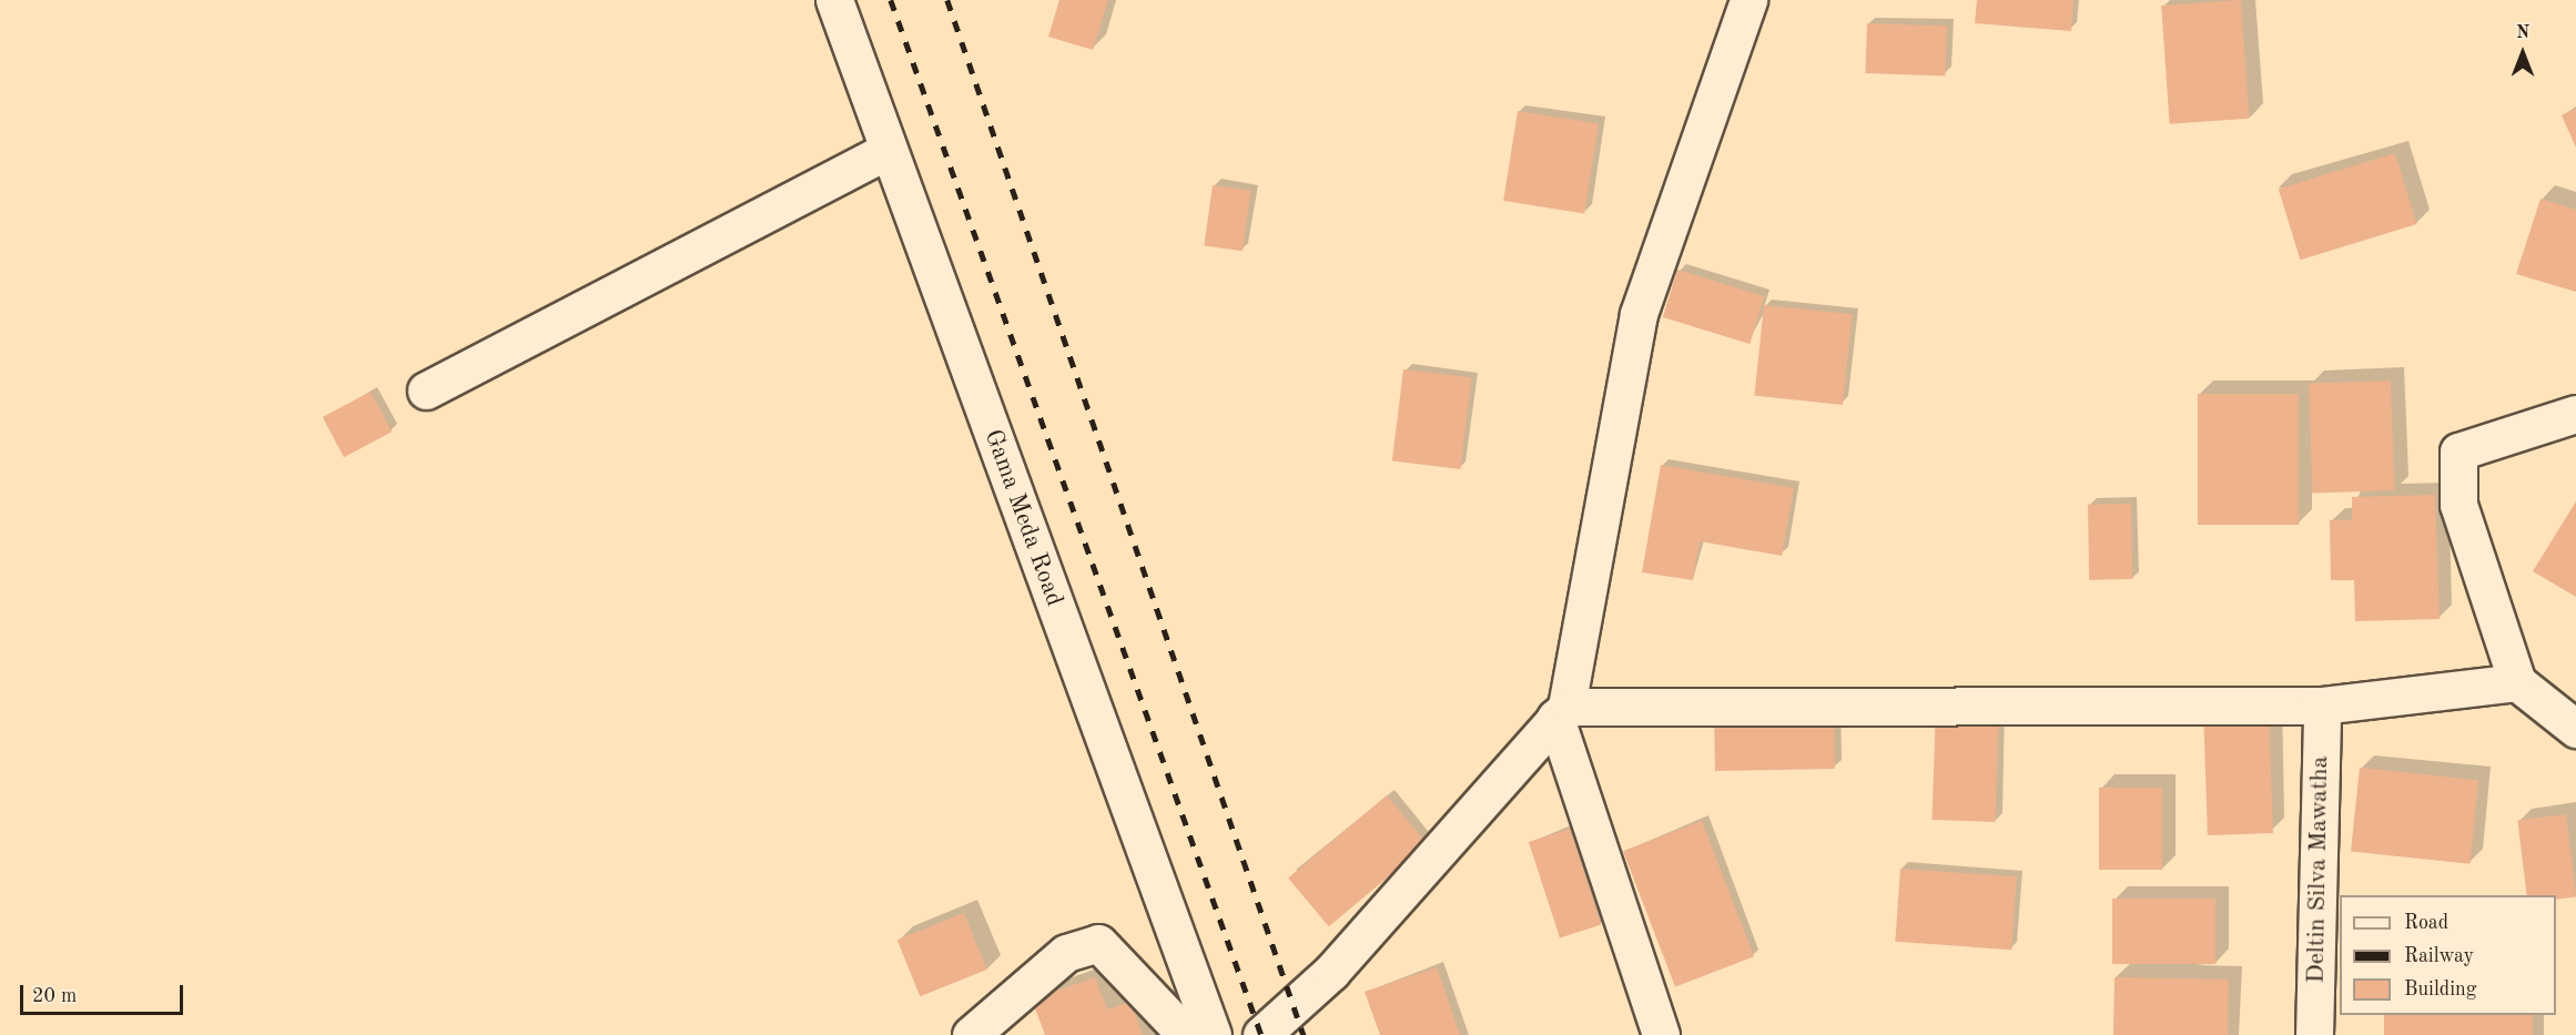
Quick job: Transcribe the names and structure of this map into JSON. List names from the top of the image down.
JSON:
{
  "streets": {
    "street": ["Gama Meda Road", "Deltin Silva Mawatha"]
  },
  "legend": ["Road", "Railway", "Building"],
  "scale_bar": "20 m",
  "north": "top"
}
